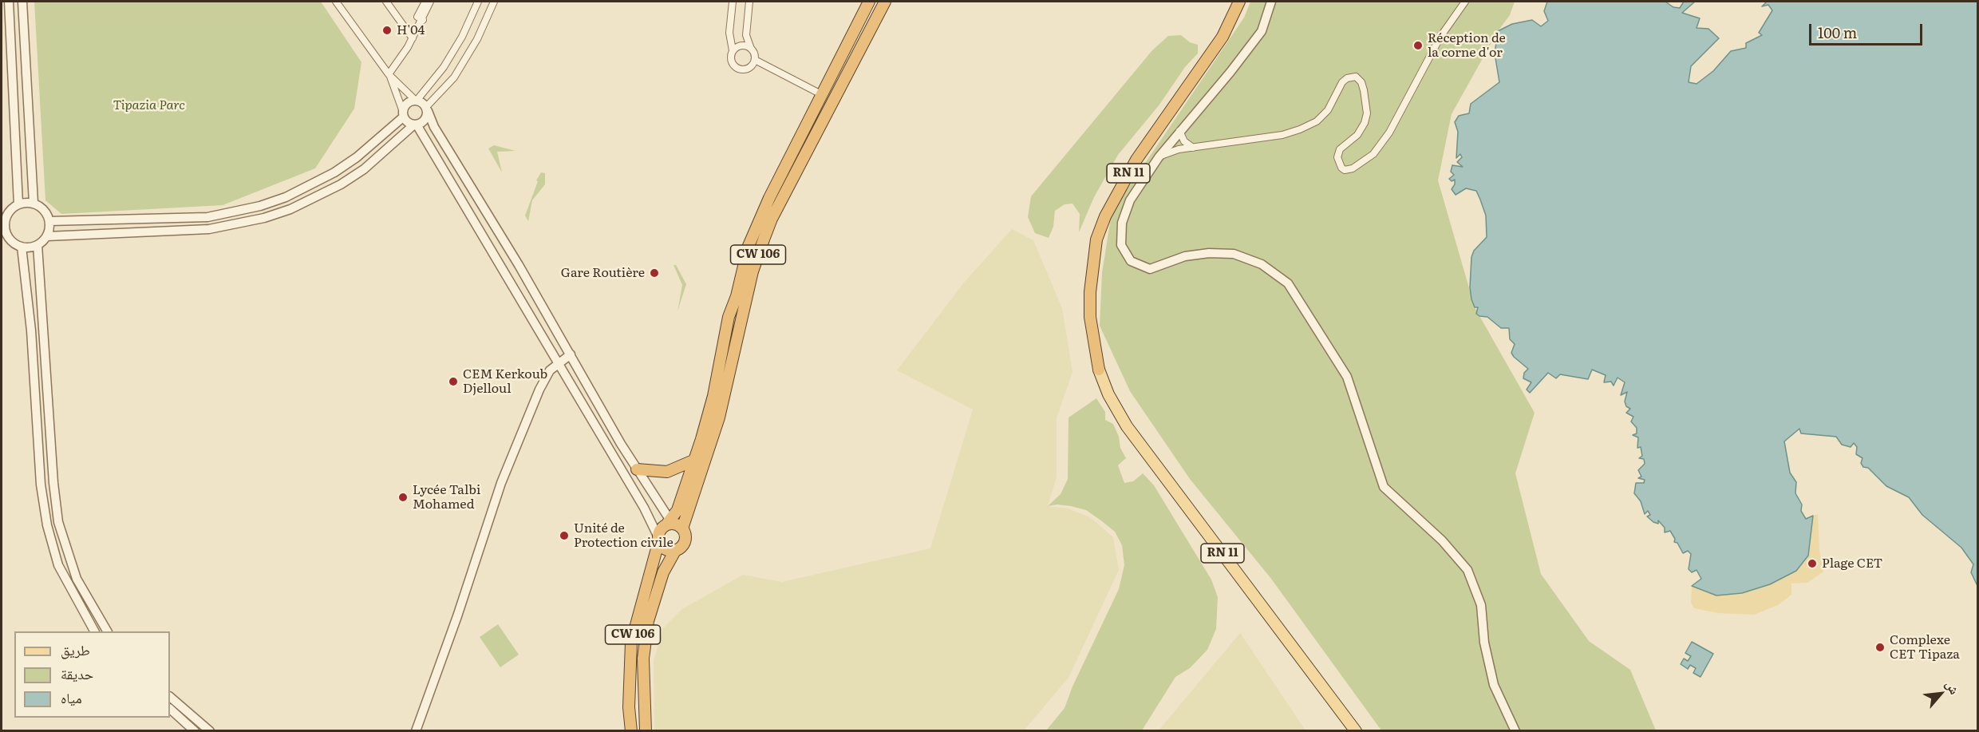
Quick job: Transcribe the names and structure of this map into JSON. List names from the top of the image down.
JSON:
{
  "streets": {
    "highway": ["RN 11", "CW 106"]
  },
  "parks": ["Tipazia Parc"],
  "places": [
    "H'04",
    "Réception de la corne d'or",
    "Gare Routière",
    "CEM Kerkoub Djelloul",
    "Lycée Talbi Mohamed",
    "Unité de Protection civile",
    "Plage CET",
    "Complexe CET Tipaza"
  ],
  "legend": ["طريق", "حديقة", "مياه"],
  "scale_bar": "100 m",
  "north": "top right"
}
